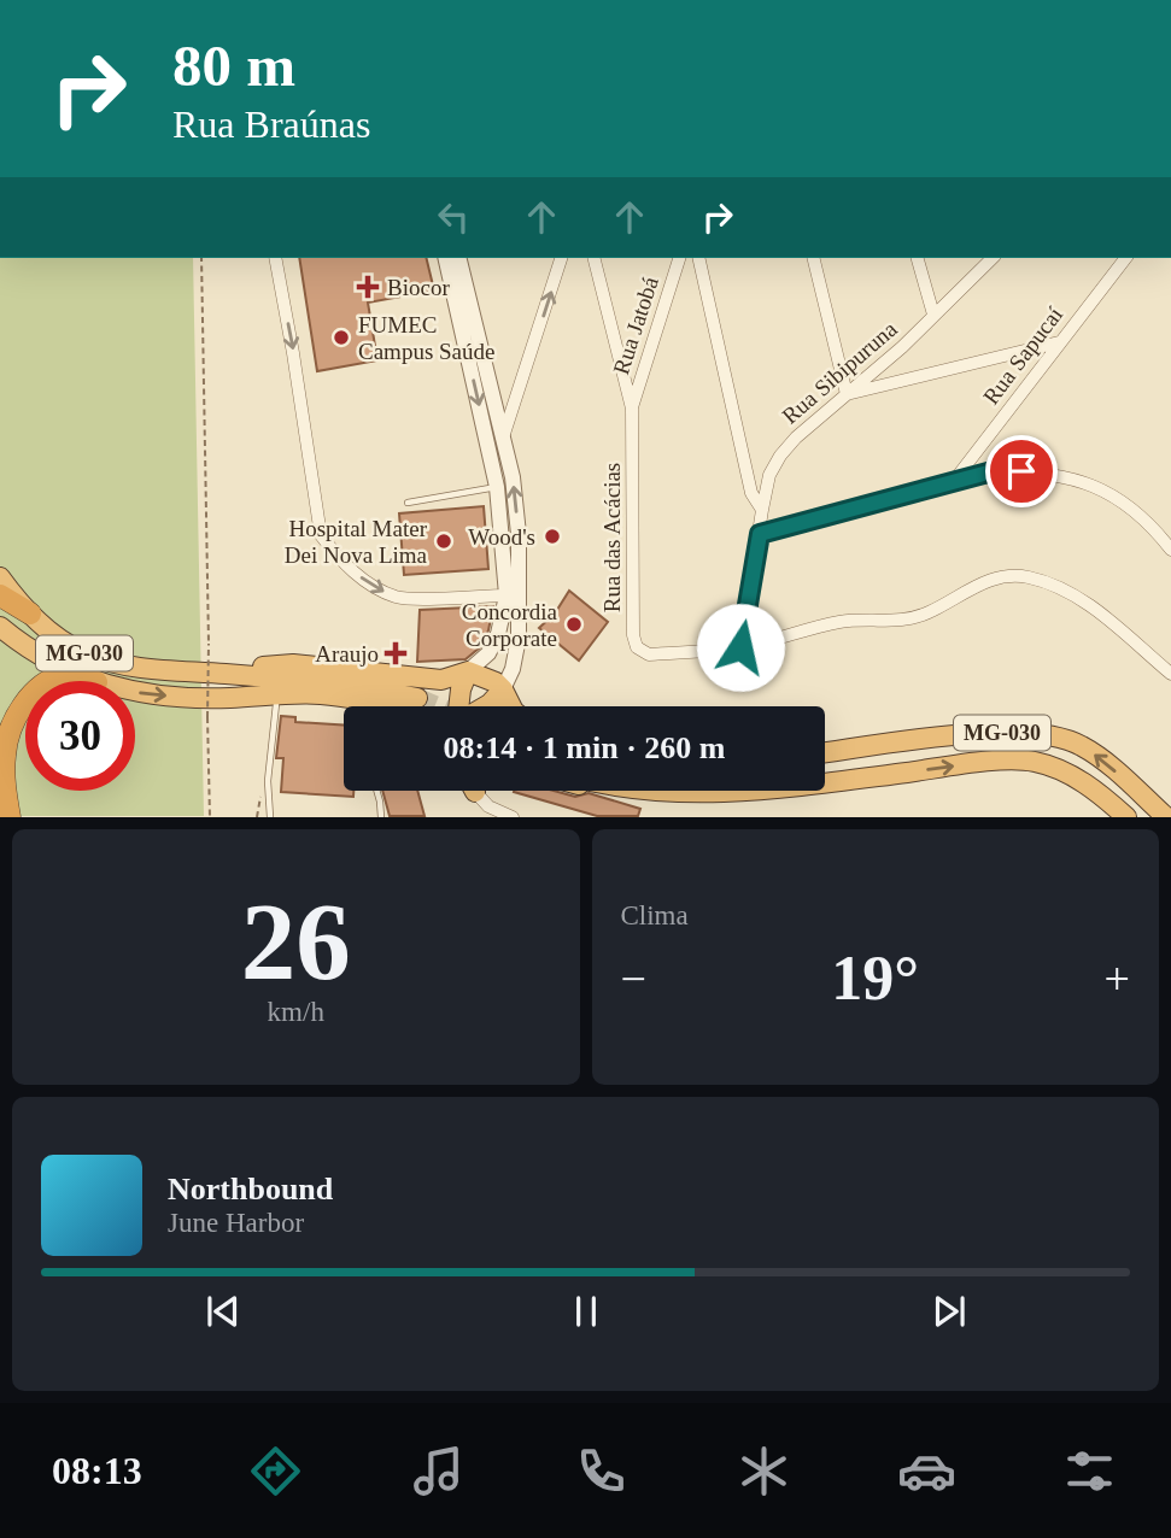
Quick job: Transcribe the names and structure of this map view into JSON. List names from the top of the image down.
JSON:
{
  "streets": {
    "highway": ["MG-030"],
    "street": [
      "Rua Jatobá",
      "Rua Sapucaí",
      "Rua Sibipuruna",
      "Rua das Acácias"
    ]
  },
  "crossings": [
    ["Rua Jatobá", "Rua das Acácias"],
    ["Rua Sibipuruna", "Rua das Acácias"]
  ],
  "places": {
    "health": ["Biocor", "Araujo"],
    "other": [
      "FUMEC Campus Saúde",
      "Wood's",
      "Hospital Mater Dei Nova Lima",
      "Concordia Corporate"
    ]
  },
  "page": {
    "turn": ["80 m", "Rua Braúnas"],
    "limit": "30",
    "trip": "08:14 · 1 min · 260 m",
    "tile": [
      ["26", "km/h"],
      "Clima"
    ],
    "heat": ["−", "19°", "+"],
    "song": ["Northbound", "June Harbor"],
    "tabs": "08:13"
  }
}
